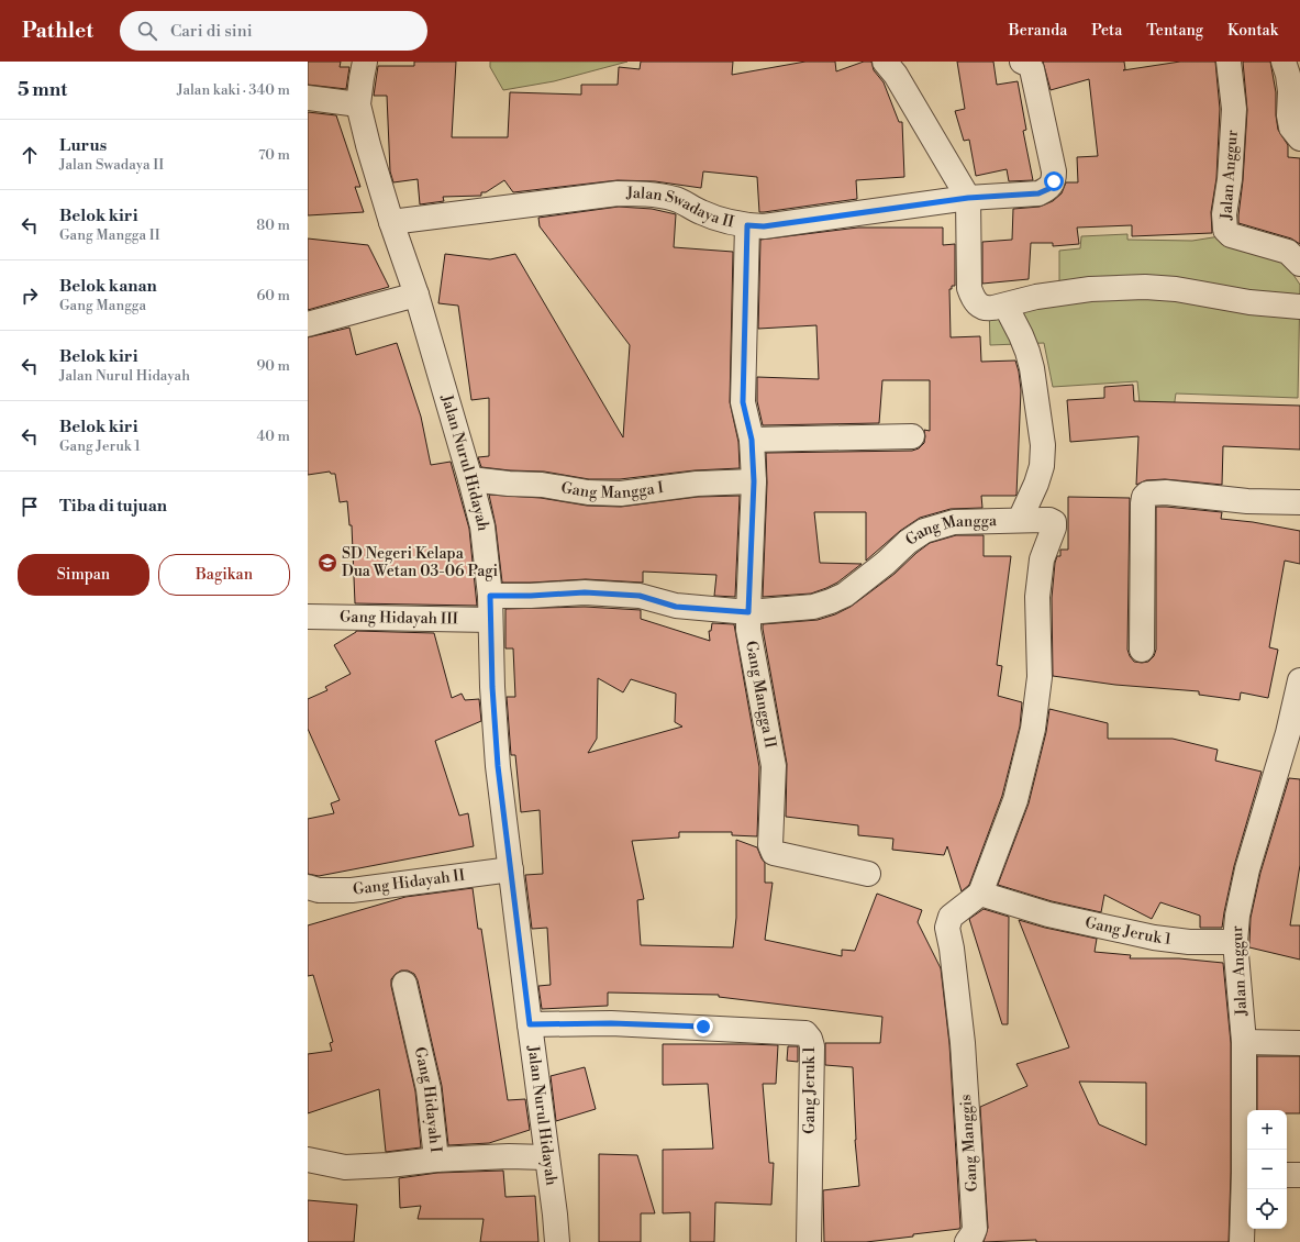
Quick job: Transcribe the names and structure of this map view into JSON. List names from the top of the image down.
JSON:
{
  "streets": {
    "street": [
      "Jalan Anggur",
      "Jalan Swadaya II",
      "Jalan Nurul Hidayah",
      "Gang Mangga I",
      "Gang Mangga",
      "Gang Hidayah III",
      "Gang Mangga II",
      "Gang Hidayah II",
      "Gang Jeruk 1",
      "Gang Hidayah I",
      "Gang Manggis"
    ]
  },
  "crossings": [
    ["Jalan Anggur", "Gang Jeruk 1"],
    ["Jalan Swadaya II", "Jalan Nurul Hidayah"],
    ["Jalan Swadaya II", "Gang Mangga II"],
    ["Jalan Nurul Hidayah", "Gang Mangga I"],
    ["Jalan Nurul Hidayah", "Gang Mangga"],
    ["Jalan Nurul Hidayah", "Gang Hidayah III"],
    ["Jalan Nurul Hidayah", "Gang Hidayah II"],
    ["Jalan Nurul Hidayah", "Gang Jeruk 1"],
    ["Jalan Nurul Hidayah", "Gang Hidayah I"],
    ["Gang Mangga I", "Gang Mangga II"],
    ["Gang Mangga", "Gang Mangga II"],
    ["Gang Mangga", "Gang Jeruk 1"],
    ["Gang Mangga", "Gang Manggis"],
    ["Gang Jeruk 1", "Gang Manggis"]
  ],
  "places": {
    "school or university": ["SD Negeri Kelapa Dua Wetan 03-06 Pagi"]
  },
  "page": {
    "header": "Pathlet",
    "search": "Cari di sini",
    "nav": [
      "Beranda",
      "Peta",
      "Tentang",
      "Kontak"
    ],
    "heading": ["5 mnt", "Jalan kaki · 340 m"],
    "list": [
      ["Lurus", "Jalan Swadaya II", "70 m"],
      ["Belok kiri", "Gang Mangga II", "80 m"],
      ["Belok kanan", "Gang Mangga", "60 m"],
      ["Belok kiri", "Jalan Nurul Hidayah", "90 m"],
      ["Belok kiri", "Gang Jeruk 1", "40 m"],
      "Tiba di tujuan"
    ],
    "buttons": ["Simpan", "Bagikan"],
    "map_buttons": ["+", "−"]
  }
}
